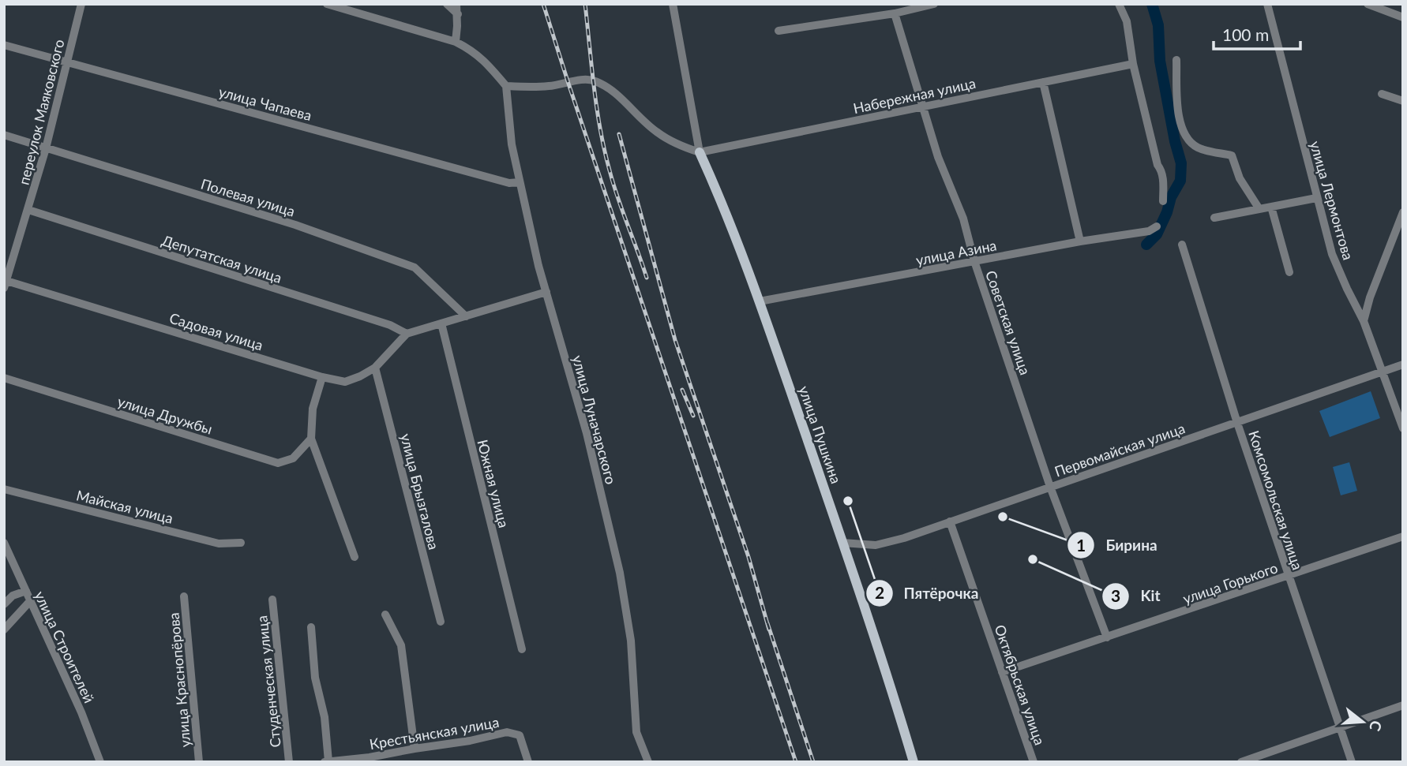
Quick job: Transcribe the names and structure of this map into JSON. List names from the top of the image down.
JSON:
{
  "streets": {
    "main road": ["улица Пушкина"],
    "street": [
      "Набережная улица",
      "улица Чапаева",
      "переулок Маяковского",
      "Полевая улица",
      "улица Лермонтова",
      "улица Азина",
      "Депутатская улица",
      "Советская улица",
      "Садовая улица",
      "улица Дружбы",
      "улица Луначарского",
      "Первомайская улица",
      "Южная улица",
      "улица Брызгалова",
      "Комсомольская улица",
      "Майская улица",
      "улица Горького",
      "улица Строителей",
      "улица Краснопёрова",
      "Студенческая улица",
      "Октябрьская улица",
      "Крестьянская улица"
    ]
  },
  "crossings": [
    ["Набережная улица", "Советская улица"],
    ["Набережная улица", "улица Пушкина"],
    ["улица Чапаева", "переулок Маяковского"],
    ["улица Чапаева", "улица Луначарского"],
    ["переулок Маяковского", "Полевая улица"],
    ["переулок Маяковского", "Депутатская улица"],
    ["переулок Маяковского", "Садовая улица"],
    ["улица Лермонтова", "Первомайская улица"],
    ["улица Азина", "Советская улица"],
    ["улица Азина", "улица Пушкина"],
    ["Депутатская улица", "Садовая улица"],
    ["Советская улица", "Первомайская улица"],
    ["Советская улица", "улица Горького"],
    ["Садовая улица", "улица Брызгалова"],
    ["улица Пушкина", "Первомайская улица"],
    ["Первомайская улица", "Комсомольская улица"],
    ["Первомайская улица", "Октябрьская улица"],
    ["Комсомольская улица", "улица Горького"],
    ["улица Горького", "Октябрьская улица"]
  ],
  "places": ["Пятёрочка", "Бирина", "Kit"],
  "scale_bar": "100 m",
  "north": "right"
}
